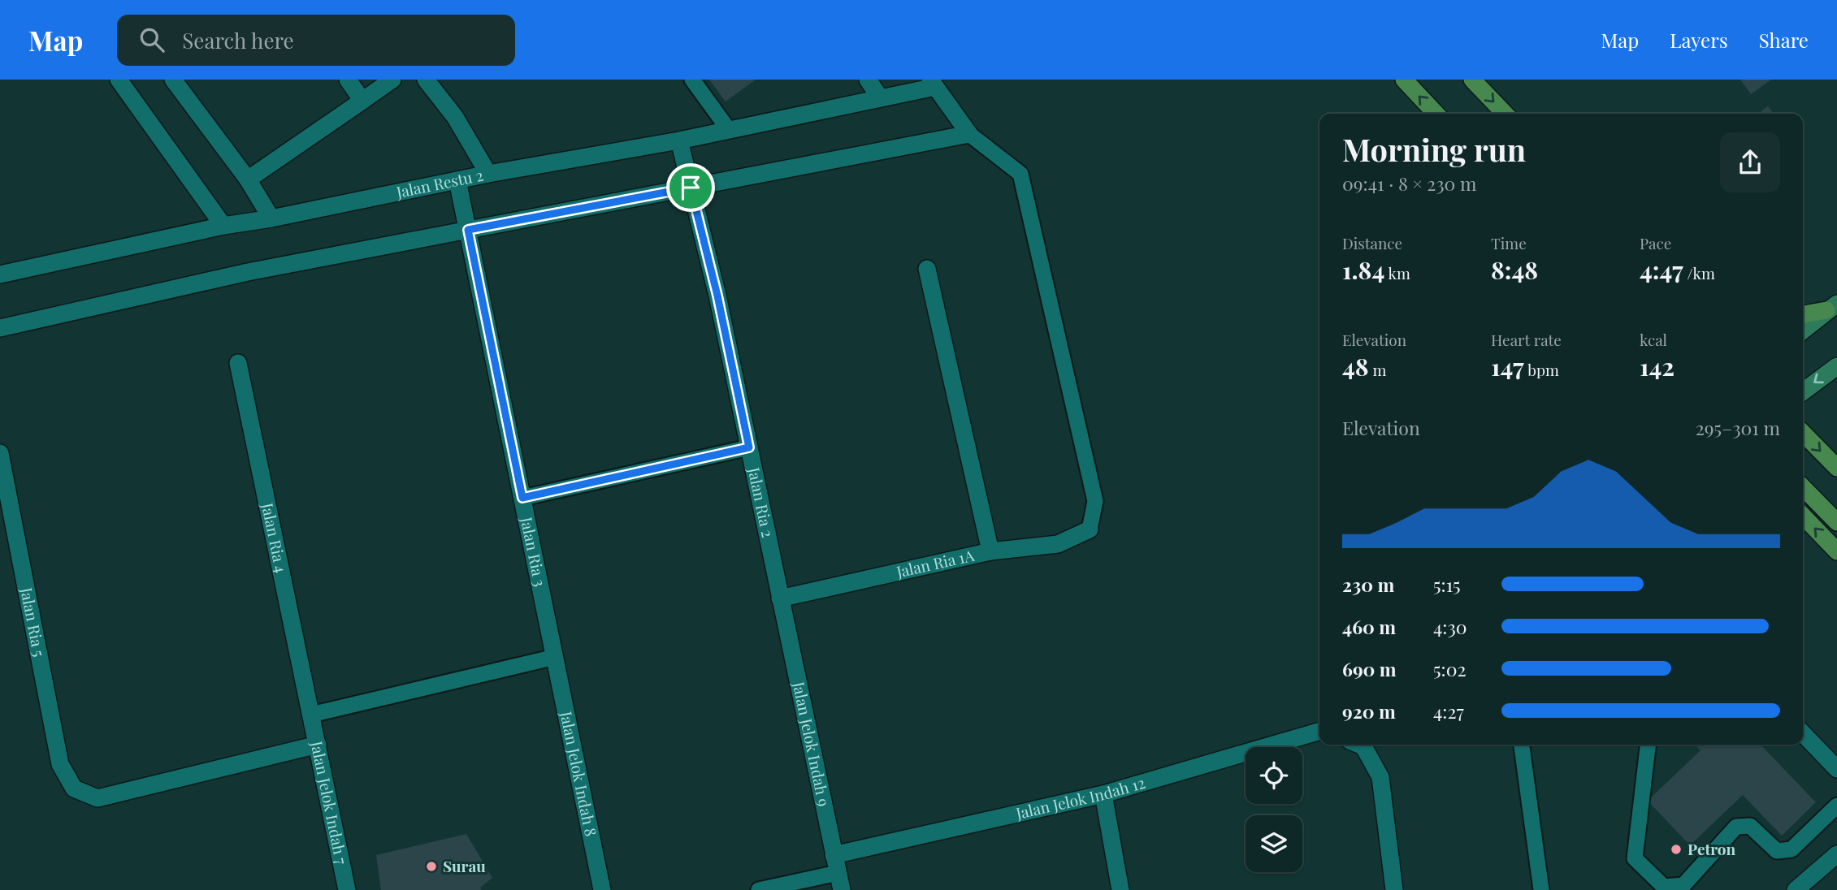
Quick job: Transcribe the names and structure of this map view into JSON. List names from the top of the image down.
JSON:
{
  "streets": {
    "street": [
      "Jalan Restu 2",
      "Jalan Ria 2",
      "Jalan Ria 4",
      "Jalan Ria 3",
      "Jalan Ria 1A",
      "Jalan Ria 5",
      "Jalan Jelok Indah 9",
      "Jalan Jelok Indah 8",
      "Jalan Jelok Indah 12",
      "Jalan Jelok Indah 7"
    ]
  },
  "crossings": [
    ["Jalan Restu 2", "Jalan Ria 2"],
    ["Jalan Restu 2", "Jalan Ria 3"],
    ["Jalan Ria 2", "Jalan Ria 1A"],
    ["Jalan Ria 2", "Jalan Jelok Indah 9"],
    ["Jalan Ria 4", "Jalan Jelok Indah 7"],
    ["Jalan Ria 3", "Jalan Jelok Indah 8"],
    ["Jalan Ria 1A", "Jalan Jelok Indah 9"],
    ["Jalan Ria 5", "Jalan Jelok Indah 7"],
    ["Jalan Jelok Indah 9", "Jalan Jelok Indah 12"]
  ],
  "places": ["Petron", "Surau"],
  "page": {
    "header": "Map",
    "search": "Search here",
    "nav": ["Map", "Layers", "Share"],
    "heading": ["Morning run", "09:41 · 8 × 230 m"],
    "stats": [
      ["Distance", "1.84 km"],
      ["Time", "8:48"],
      ["Pace", "4:47 /km"],
      ["Elevation", "48 m"],
      ["Heart rate", "147 bpm"],
      ["kcal", "142"]
    ],
    "chart": ["Elevation", "295–301 m"],
    "list": [
      {
        "name": "230 m",
        "note": "5:15"
      },
      {
        "name": "460 m",
        "note": "4:30"
      },
      {
        "name": "690 m",
        "note": "5:02"
      },
      {
        "name": "920 m",
        "note": "4:27"
      }
    ]
  }
}
